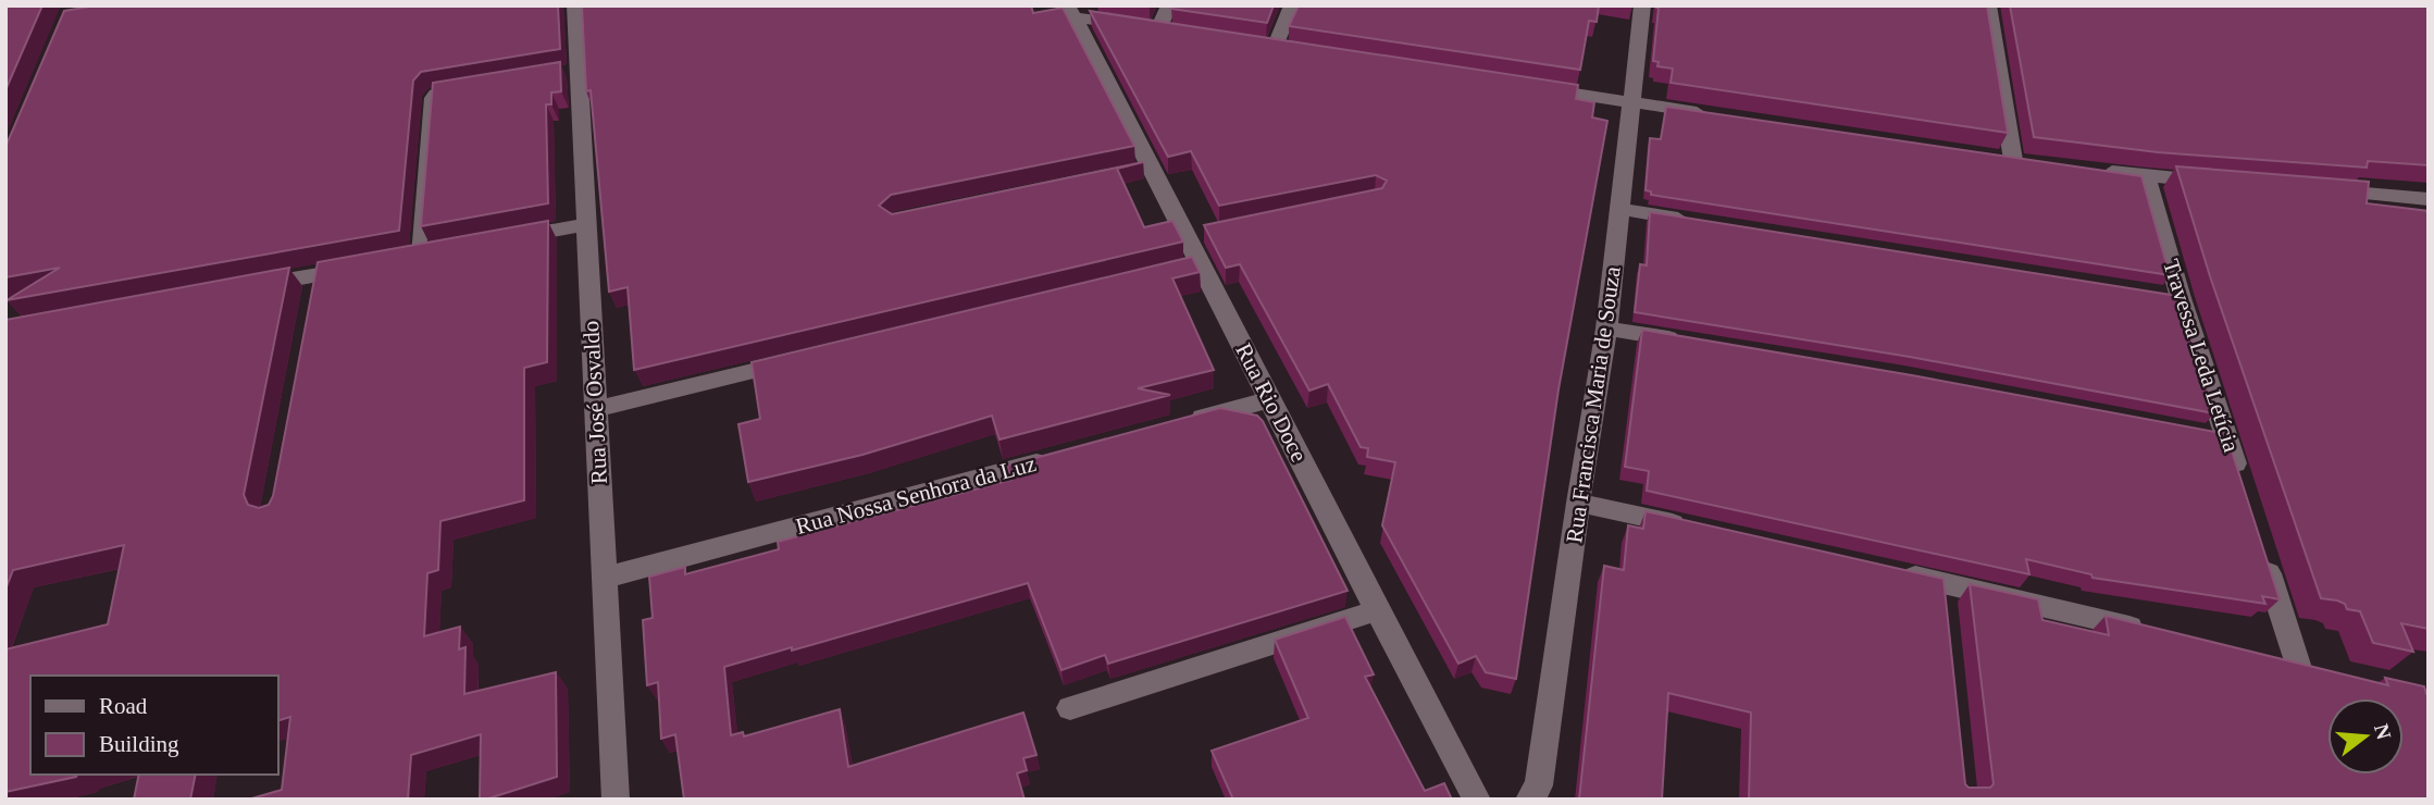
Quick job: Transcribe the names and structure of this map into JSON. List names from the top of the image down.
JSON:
{
  "streets": {
    "street": [
      "Travessa Leda Letícia",
      "Rua José Osvaldo",
      "Rua Rio Doce",
      "Rua Francisca Maria de Souza",
      "Rua Nossa Senhora da Luz"
    ]
  },
  "crossings": [
    ["Rua José Osvaldo", "Rua Nossa Senhora da Luz"]
  ],
  "legend": ["Road", "Building"],
  "north": "right"
}
